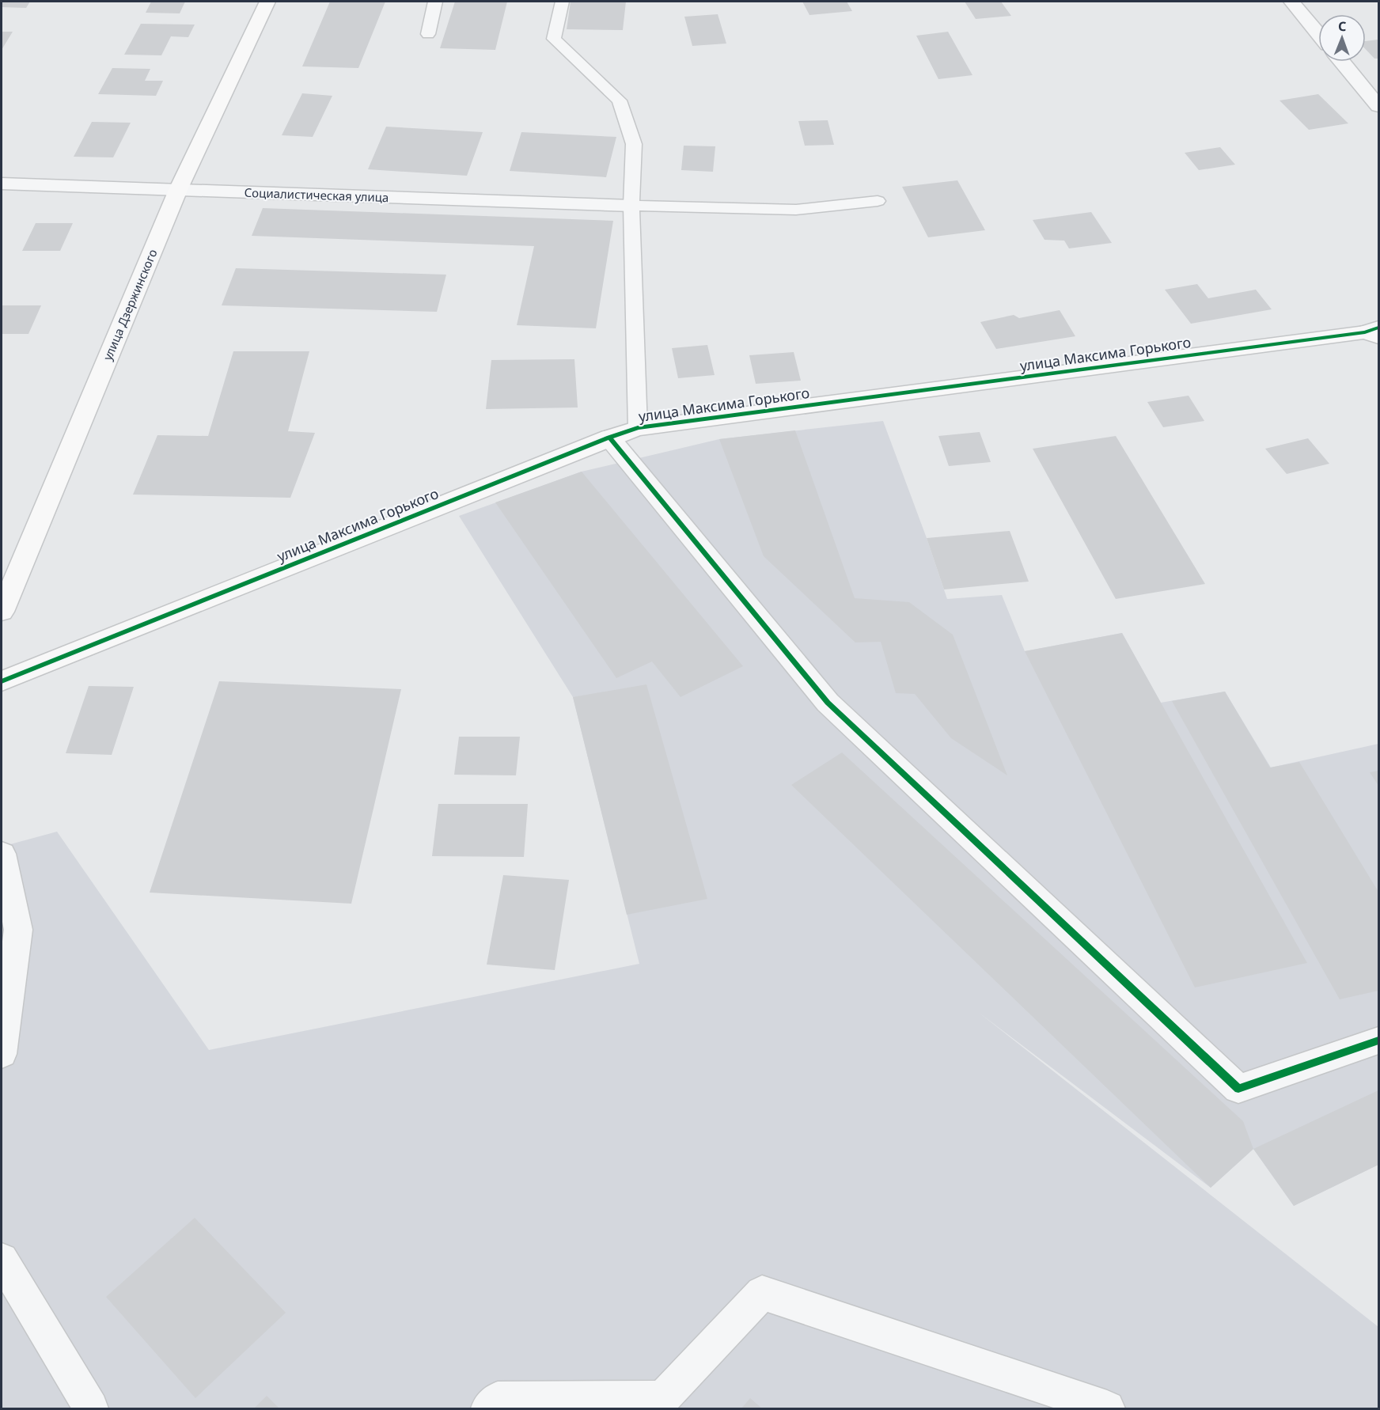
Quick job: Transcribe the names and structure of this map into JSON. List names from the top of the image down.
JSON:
{
  "streets": {
    "street": ["Социалистическая улица", "улица Дзержинского", "улица Максима Горького"]
  },
  "crossings": [
    ["Социалистическая улица", "улица Дзержинского"]
  ],
  "north": "top"
}
